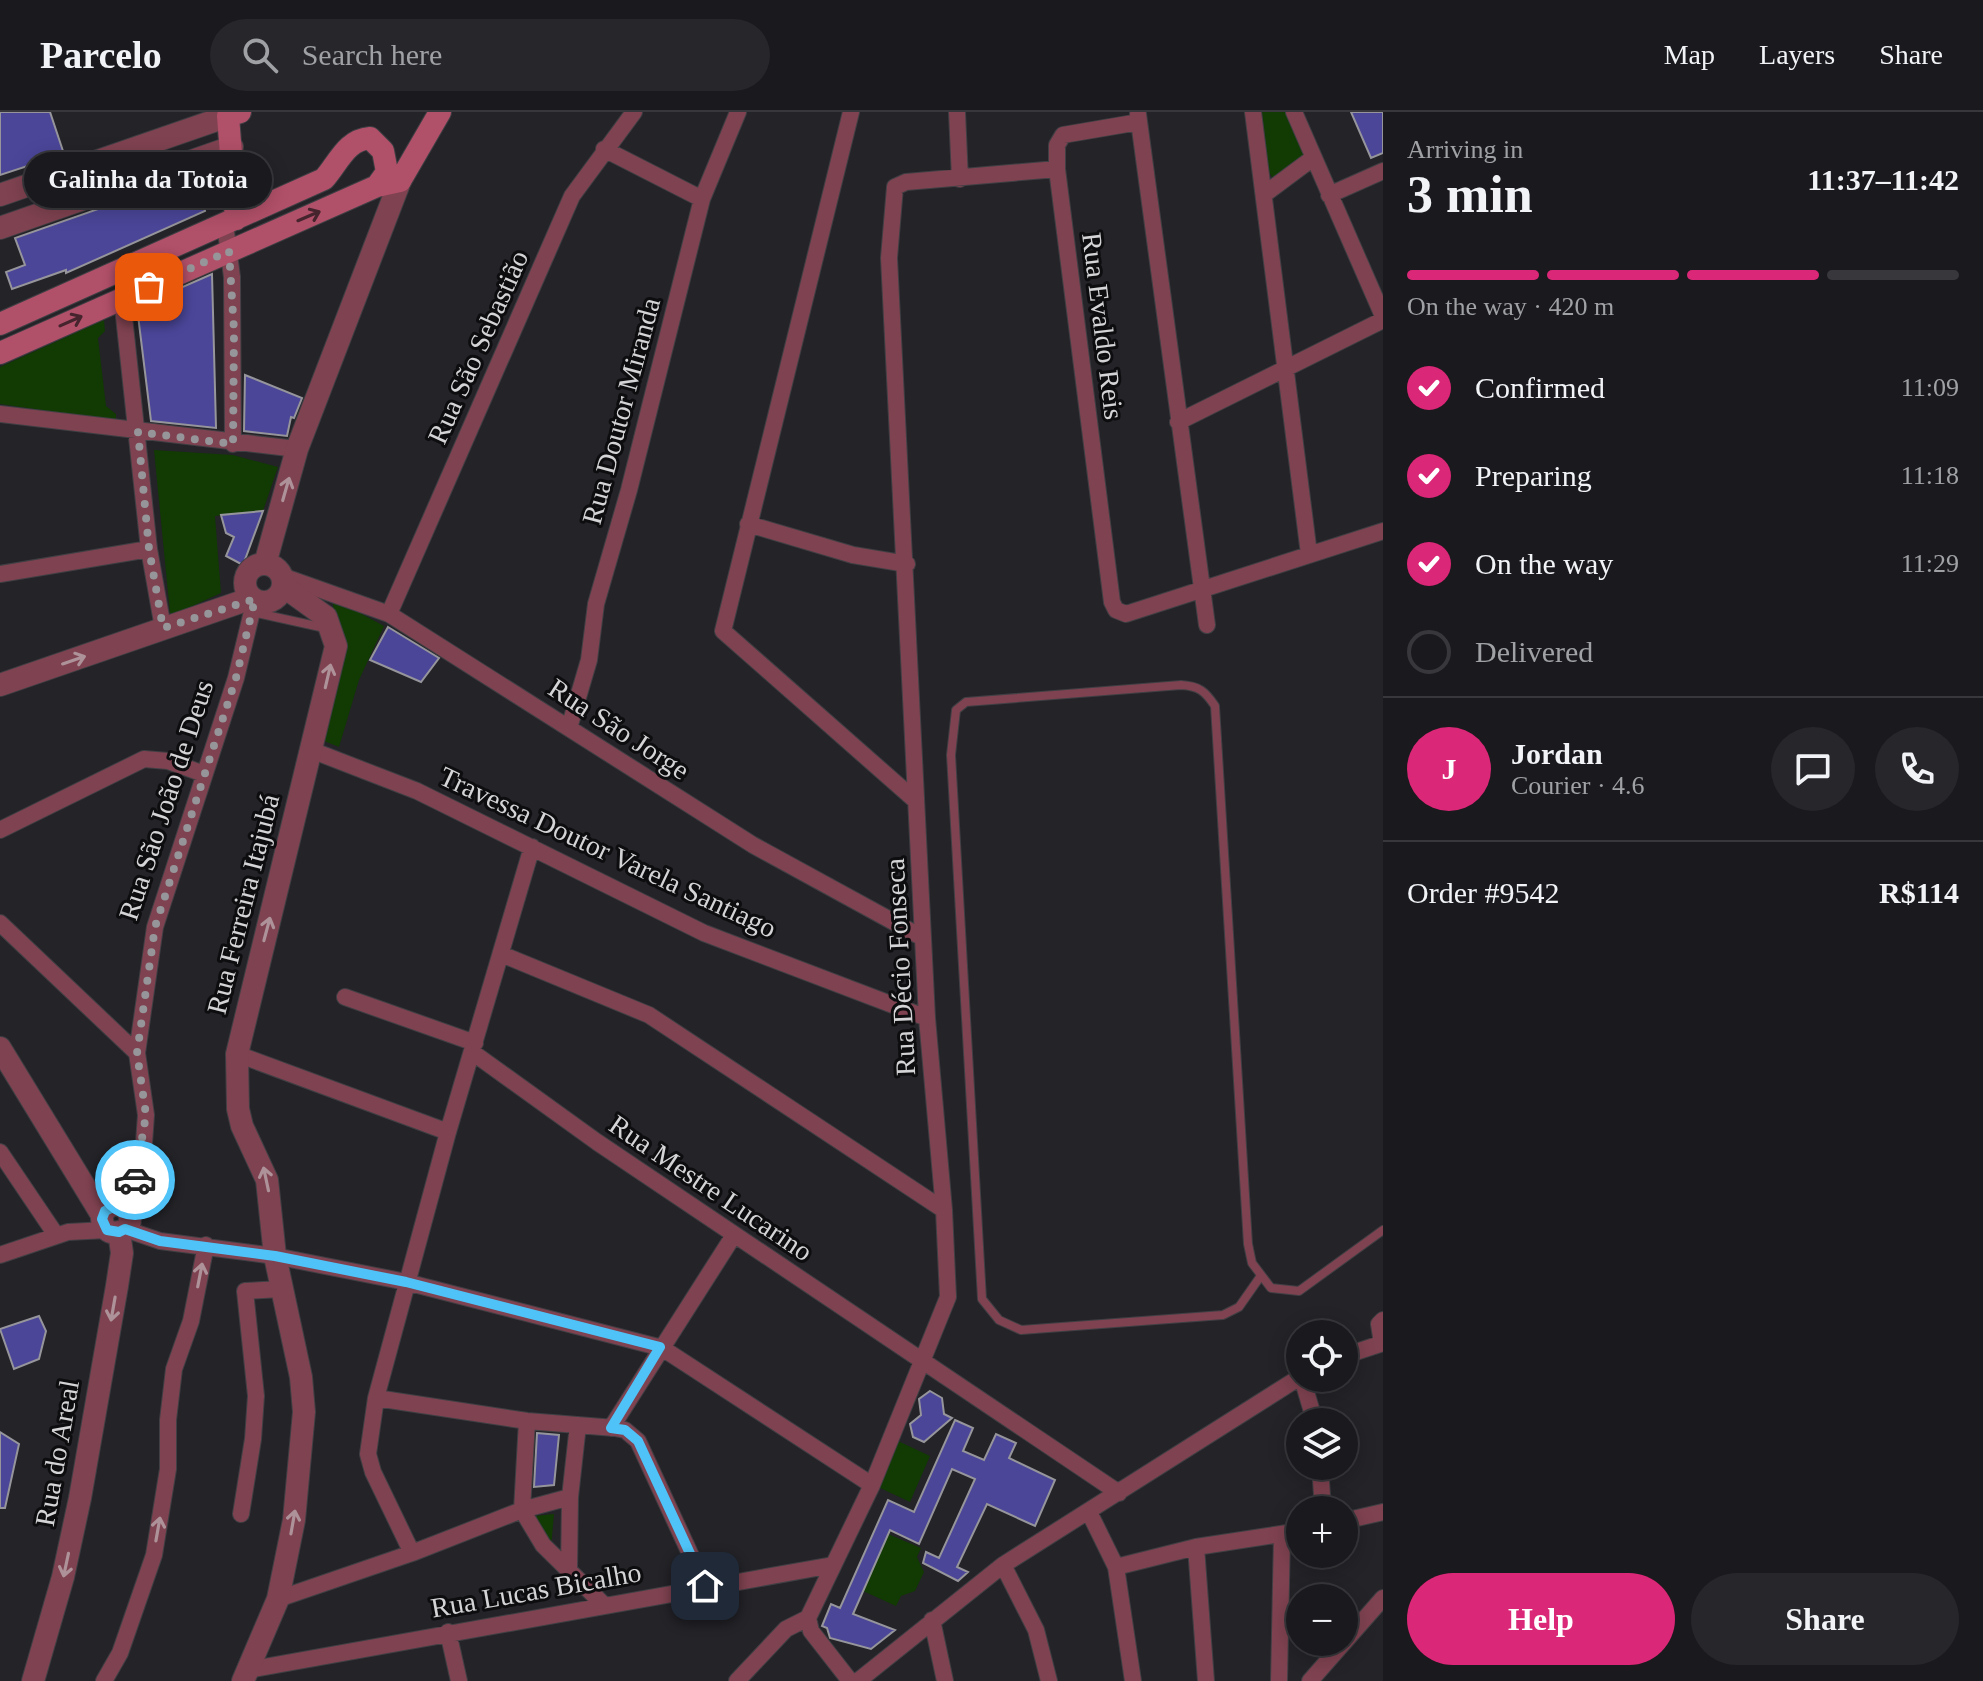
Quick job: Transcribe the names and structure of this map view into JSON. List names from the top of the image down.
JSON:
{
  "streets": {
    "street": [
      "Rua Evaldo Reis",
      "Rua São Sebastião",
      "Rua Doutor Miranda",
      "Rua São Jorge",
      "Rua São João de Deus",
      "Travessa Doutor Varela Santiago",
      "Rua Ferreira Itajubá",
      "Rua Décio Fonseca",
      "Rua Mestre Lucarino",
      "Rua do Areal",
      "Rua Lucas Bicalho"
    ]
  },
  "crossings": [
    ["Rua São Sebastião", "Rua São Jorge"],
    ["Rua Doutor Miranda", "Rua São Jorge"],
    ["Rua São Jorge", "Rua Décio Fonseca"],
    ["Rua São João de Deus", "Rua do Areal"],
    ["Travessa Doutor Varela Santiago", "Rua Ferreira Itajubá"],
    ["Travessa Doutor Varela Santiago", "Rua Décio Fonseca"],
    ["Rua Ferreira Itajubá", "Rua Lucas Bicalho"],
    ["Rua Décio Fonseca", "Rua Mestre Lucarino"],
    ["Rua Décio Fonseca", "Rua Lucas Bicalho"]
  ],
  "places": ["Galinha da Totoia"],
  "page": {
    "header": "Parcelo",
    "search": "Search here",
    "nav": ["Map", "Layers", "Share"],
    "heading": ["3 min", "Arriving in", "11:37–11:42"],
    "panel": [
      "Jordan",
      "Courier · 4.6",
      "Order #9542",
      "R$114"
    ],
    "bubble": "Galinha da Totoia",
    "bar": "On the way · 420 m",
    "list": [
      ["Confirmed", "11:09"],
      ["Preparing", "11:18"],
      ["On the way", "11:29"],
      "Delivered"
    ],
    "round": "J",
    "map_buttons": ["+", "−"],
    "buttons": ["Help", "Share"]
  }
}
